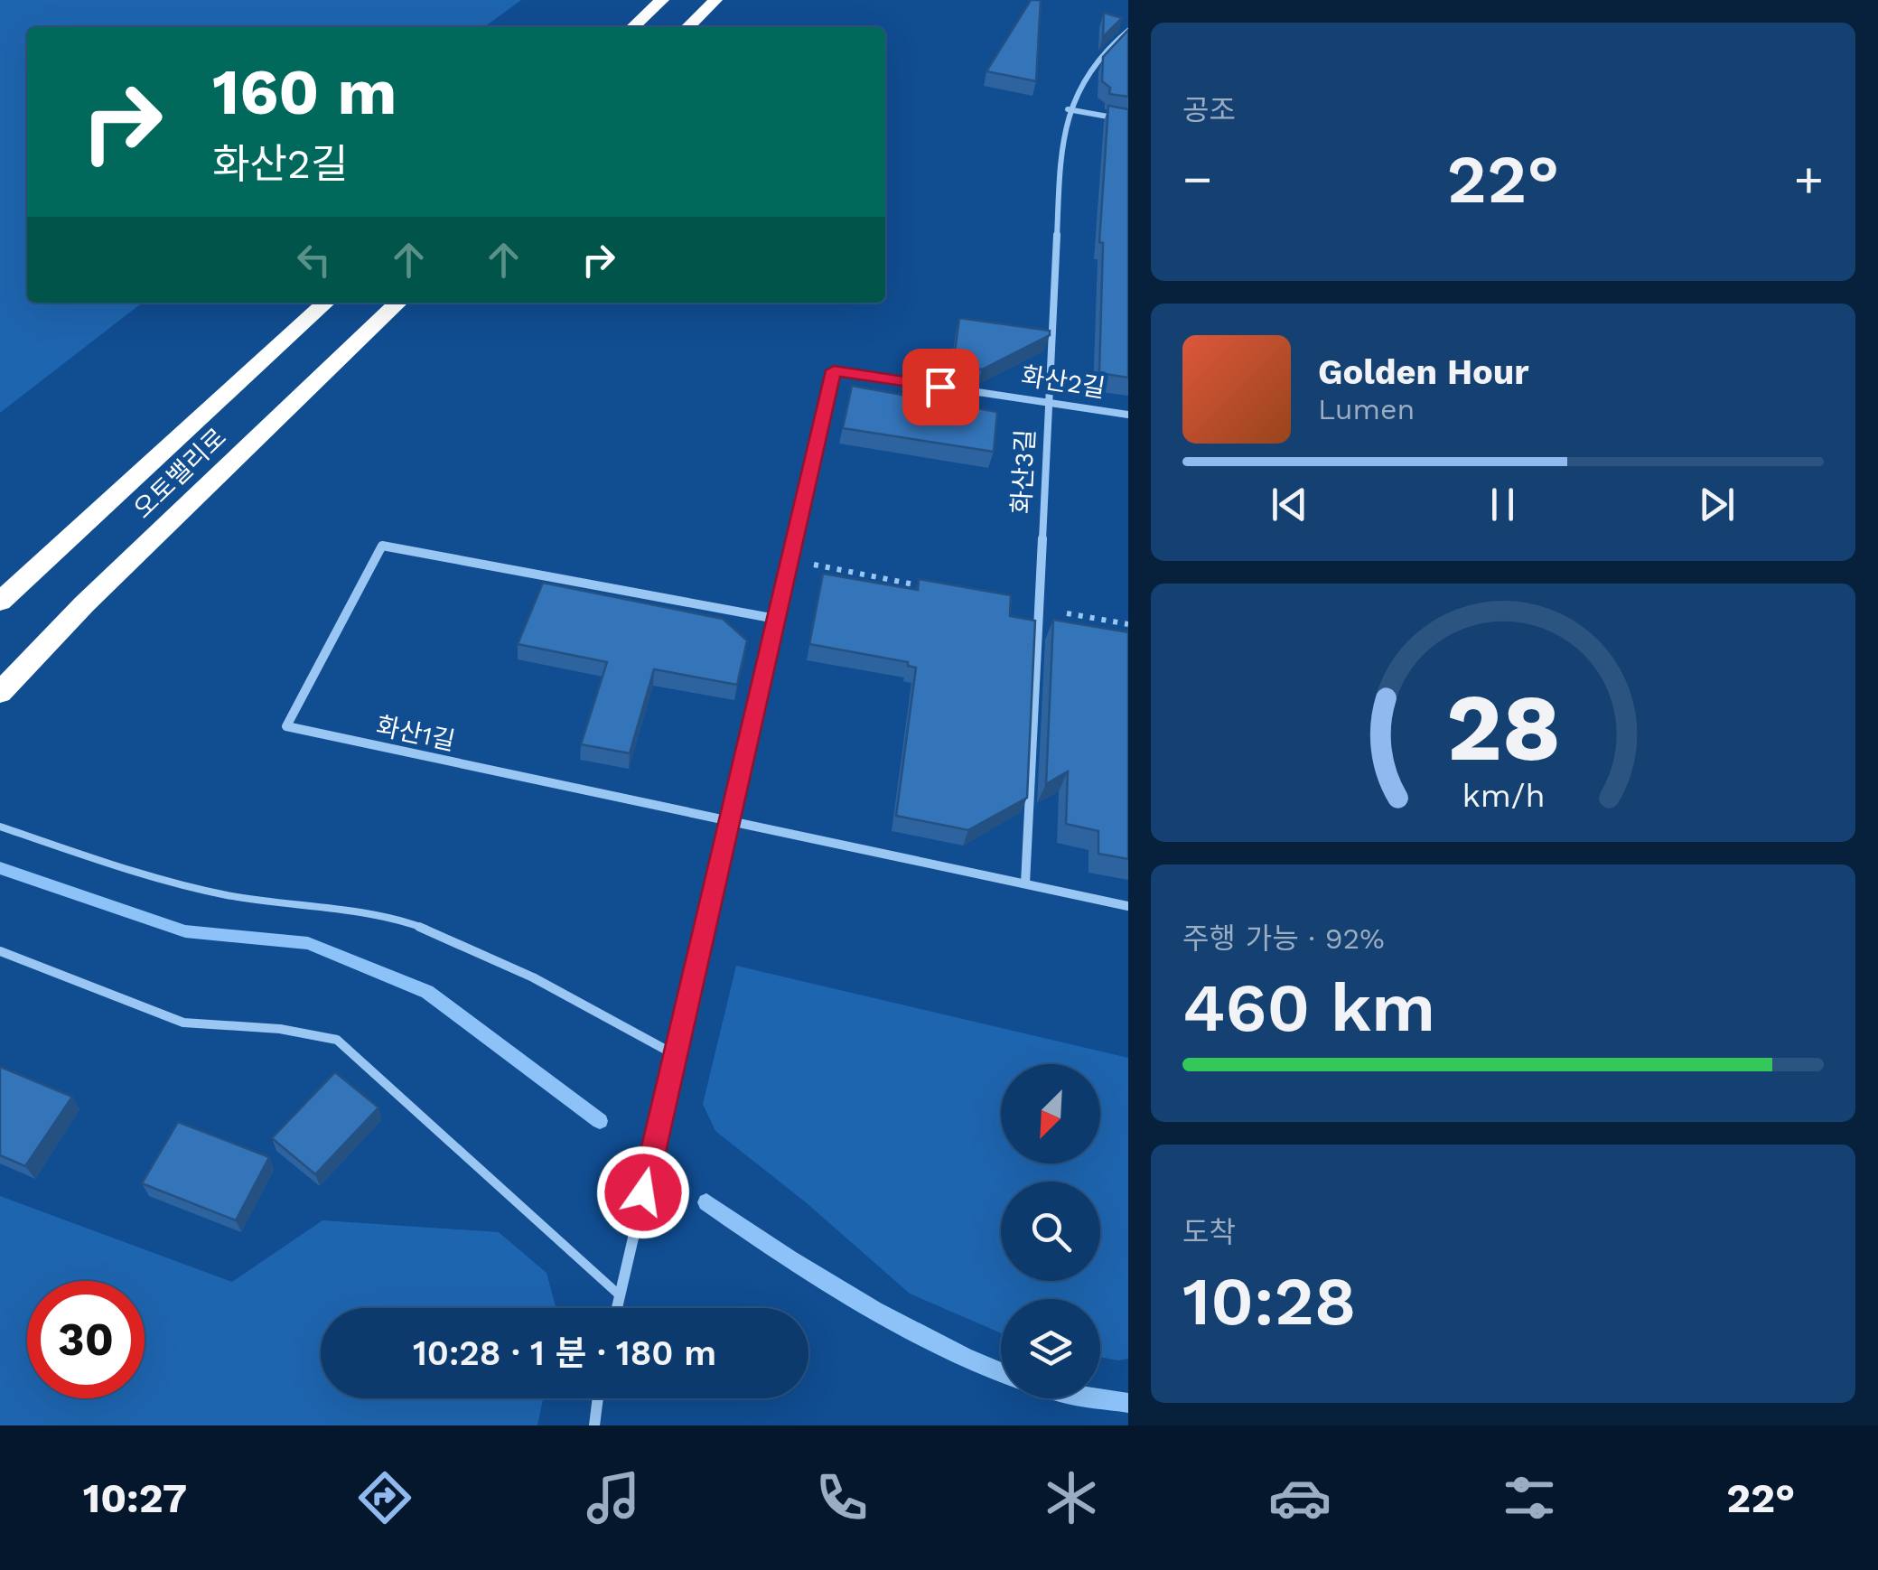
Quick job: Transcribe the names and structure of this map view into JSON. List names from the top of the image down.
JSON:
{
  "streets": {
    "highway": ["오토밸리로"],
    "street": ["화산2길", "화산3길", "화산1길"]
  },
  "crossings": [
    ["화산2길", "화산3길"],
    ["화산2길", "화산1길"],
    ["화산3길", "화산1길"]
  ],
  "north": "bottom left",
  "page": {
    "tile": [
      "공조",
      ["주행 가능 · 92%", "460 km"],
      ["도착", "10:28"]
    ],
    "turn": ["160 m", "화산2길"],
    "heat": ["−", "22°", "+"],
    "song": ["Golden Hour", "Lumen"],
    "limit": "30",
    "trip": "10:28 · 1 분 · 180 m",
    "tabs": ["10:27", "22°"],
    "gauge": ["28", "km/h"]
  }
}
